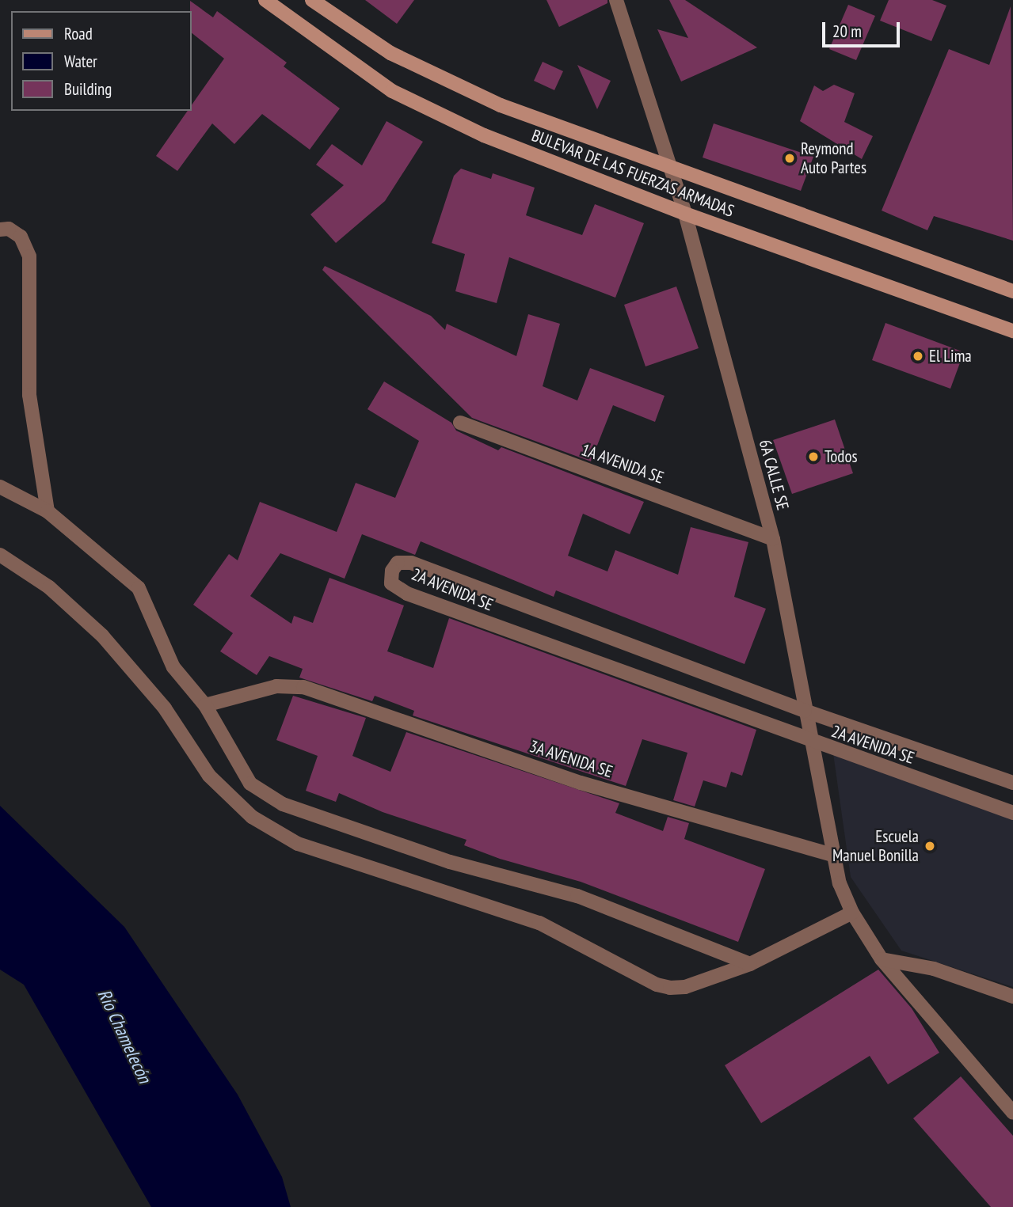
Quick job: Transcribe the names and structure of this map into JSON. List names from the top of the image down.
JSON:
{
  "streets": {
    "street": [
      "BULEVAR DE LAS FUERZAS ARMADAS",
      "1A AVENIDA SE",
      "6A CALLE SE",
      "2A AVENIDA SE",
      "3A AVENIDA SE"
    ]
  },
  "crossings": [
    ["BULEVAR DE LAS FUERZAS ARMADAS", "6A CALLE SE"],
    ["1A AVENIDA SE", "6A CALLE SE"],
    ["6A CALLE SE", "2A AVENIDA SE"],
    ["6A CALLE SE", "3A AVENIDA SE"]
  ],
  "water": ["Río Chamelecón"],
  "places": [
    "Reymond Auto Partes",
    "El Lima",
    "Todos",
    "Escuela Manuel Bonilla"
  ],
  "legend": ["Road", "Water", "Building"],
  "scale_bar": "20 m"
}
